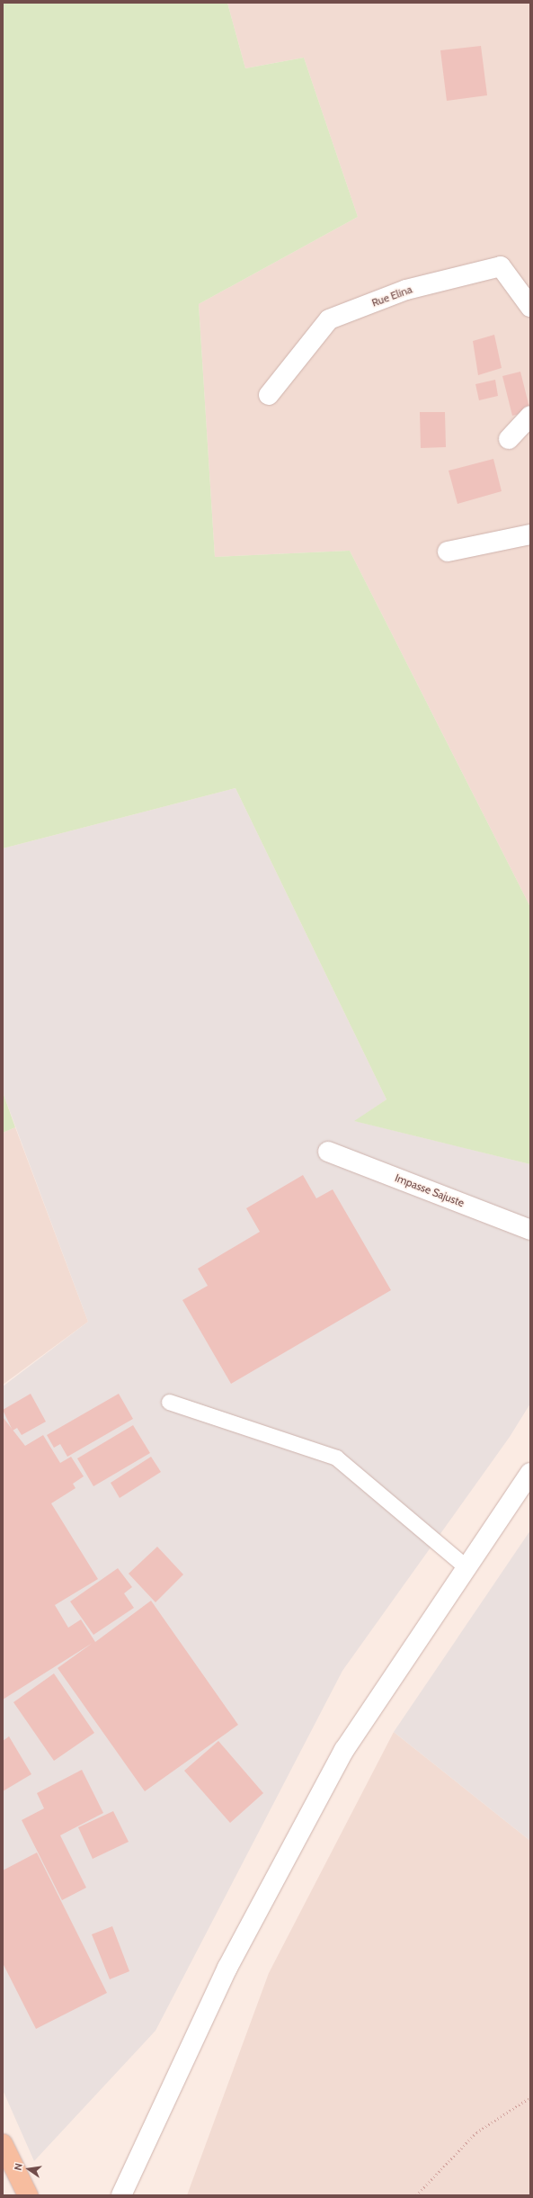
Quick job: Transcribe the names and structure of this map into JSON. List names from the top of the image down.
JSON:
{
  "streets": {
    "main road": ["Rue Elina", "Impasse Sajuste"]
  },
  "north": "left"
}
